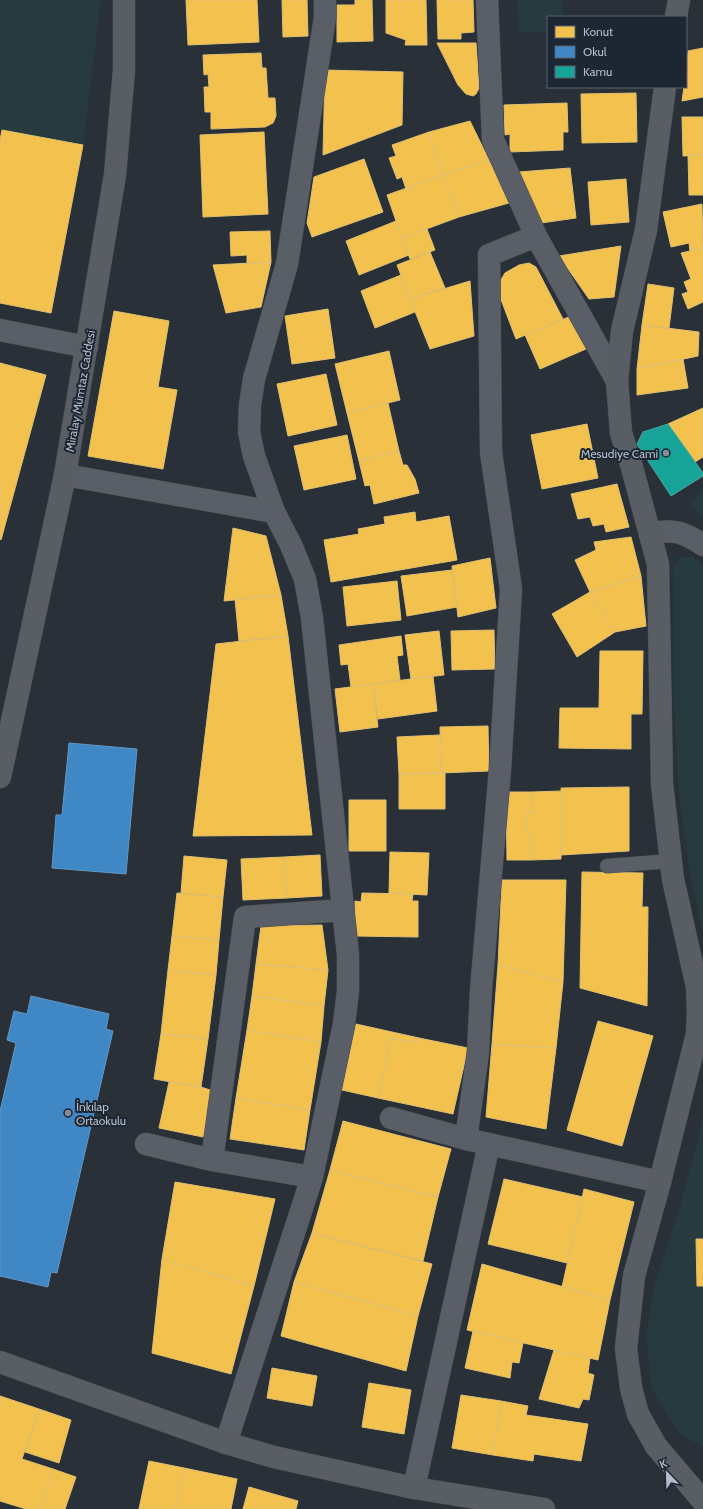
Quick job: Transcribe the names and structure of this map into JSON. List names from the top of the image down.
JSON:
{
  "streets": {
    "main road": ["Miralay Mümtaz Caddesi"]
  },
  "places": ["Mesudiye Cami", "İnkılap Ortaokulu"],
  "legend": ["Konut", "Okul", "Kamu"],
  "north": "top left"
}
